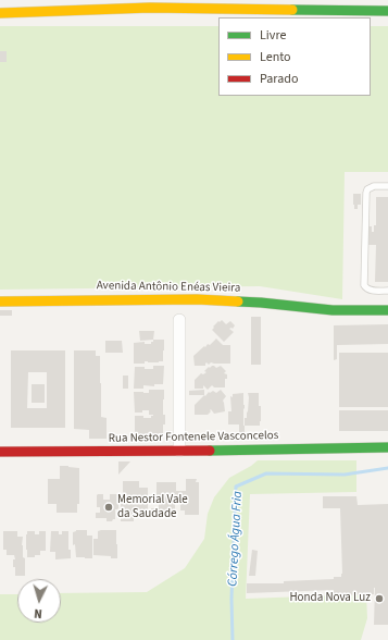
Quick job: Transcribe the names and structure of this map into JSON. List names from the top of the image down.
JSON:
{
  "streets": {
    "street": ["Avenida Antônio Enéas Vieira", "Rua Nestor Fontenele Vasconcelos"]
  },
  "water": ["Córrego Água Fria"],
  "places": ["Memorial Vale da Saudade", "Honda Nova Luz"],
  "legend": ["Livre", "Lento", "Parado"],
  "north": "bottom"
}
